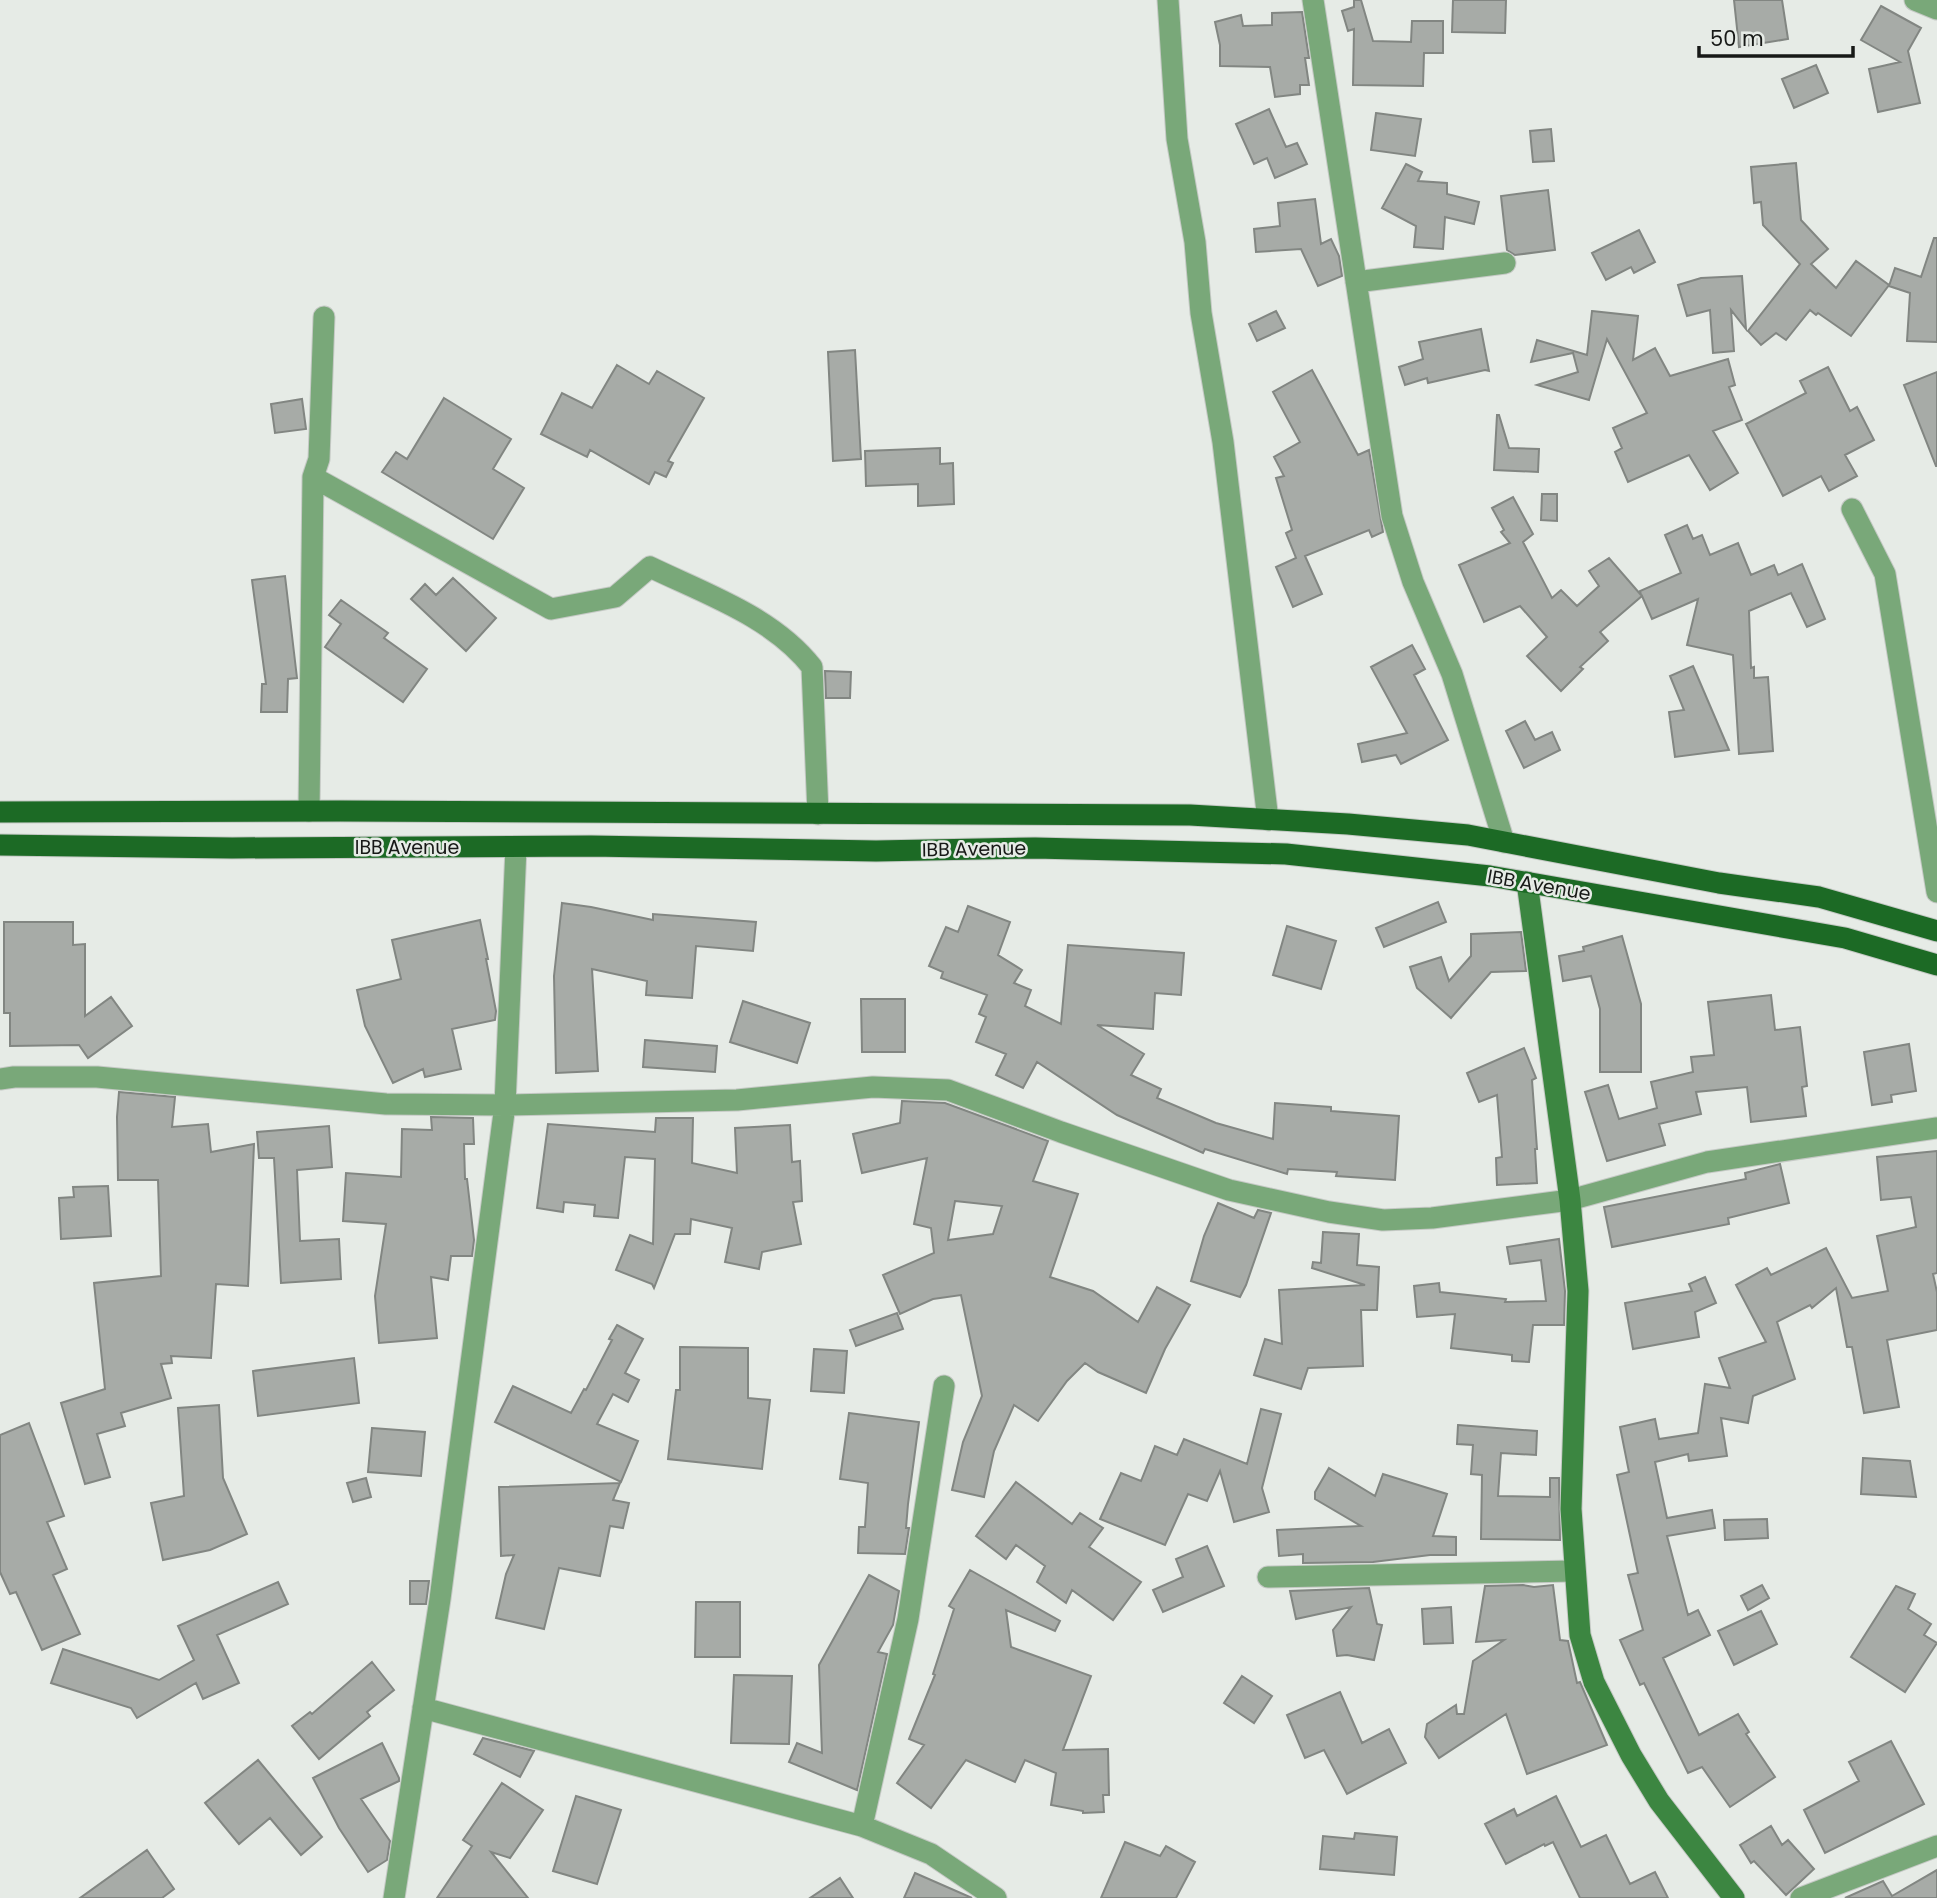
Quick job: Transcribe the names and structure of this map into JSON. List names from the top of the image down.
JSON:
{
  "streets": {
    "main road": ["IBB Avenue"]
  },
  "scale_bar": "50 m"
}
